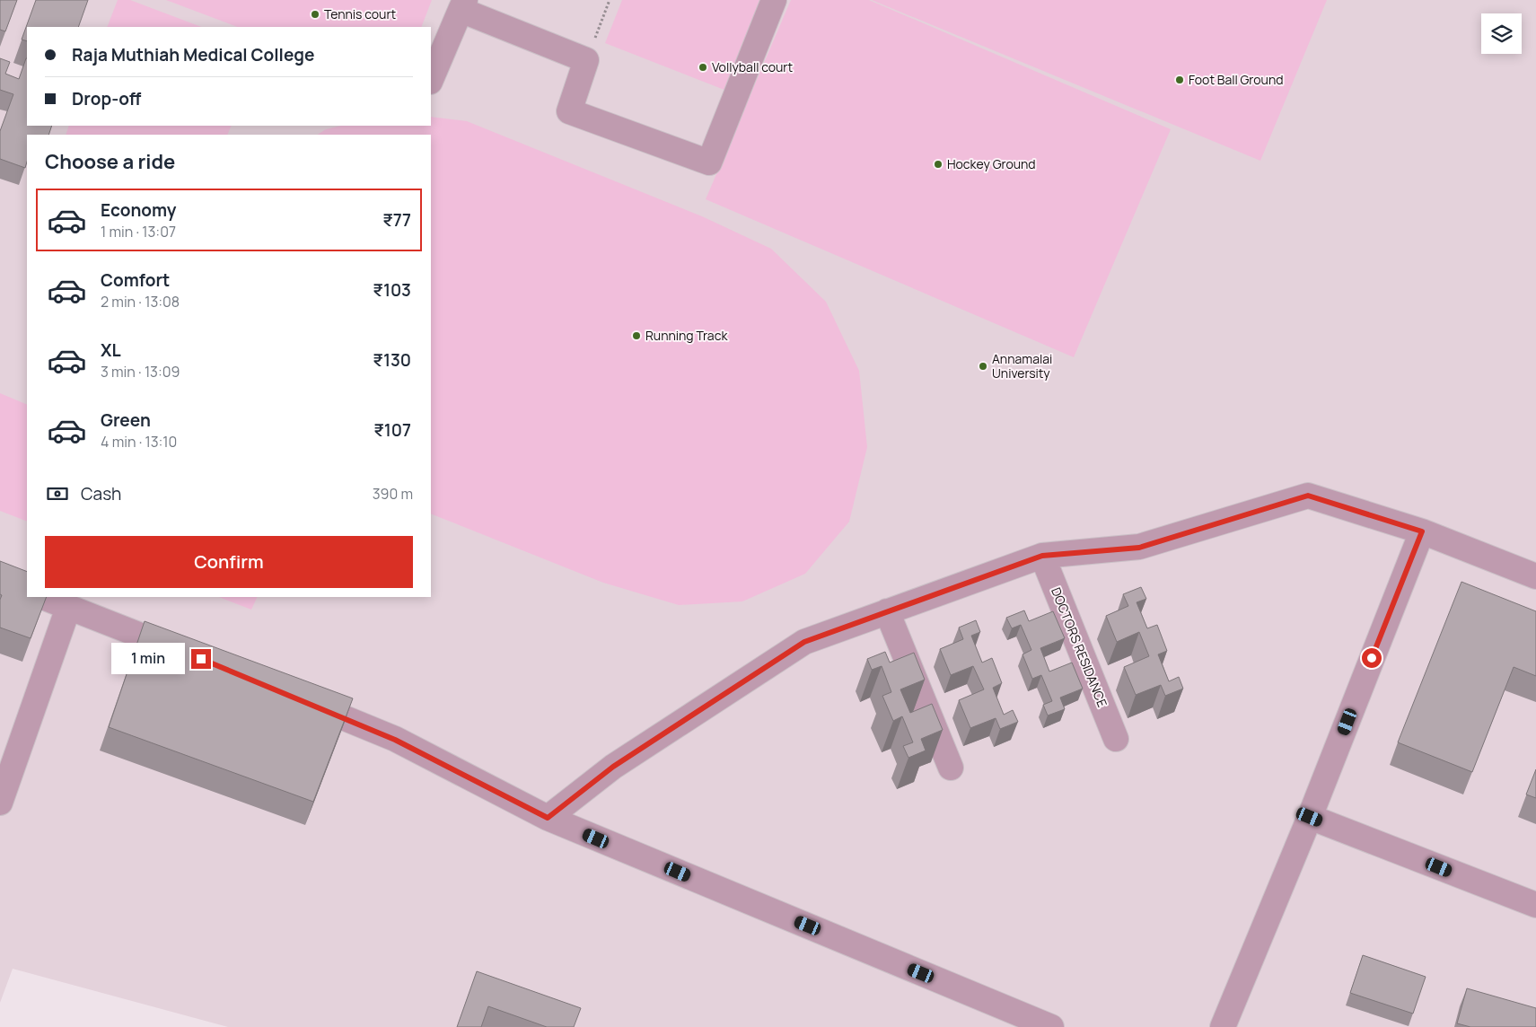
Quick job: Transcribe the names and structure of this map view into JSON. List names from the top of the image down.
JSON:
{
  "streets": {
    "street": ["DOCTORS RESIDANCE"]
  },
  "places": [
    "Tennis court",
    "Vollyball court",
    "Foot Ball Ground",
    "Hockey Ground",
    "Running Track",
    "Annamalai University"
  ],
  "page": {
    "banner": ["Raja Muthiah Medical College", "Drop-off"],
    "heading": "Choose a ride",
    "list": [
      {
        "name": "Economy",
        "note": "1 min · 13:07",
        "value": "₹77"
      },
      {
        "name": "Comfort",
        "note": "2 min · 13:08",
        "value": "₹103"
      },
      {
        "name": "XL",
        "note": "3 min · 13:09",
        "value": "₹130"
      },
      {
        "name": "Green",
        "note": "4 min · 13:10",
        "value": "₹107"
      }
    ],
    "pay": ["Cash", "390 m"],
    "buttons": "Confirm",
    "bubble": "1 min"
  }
}
